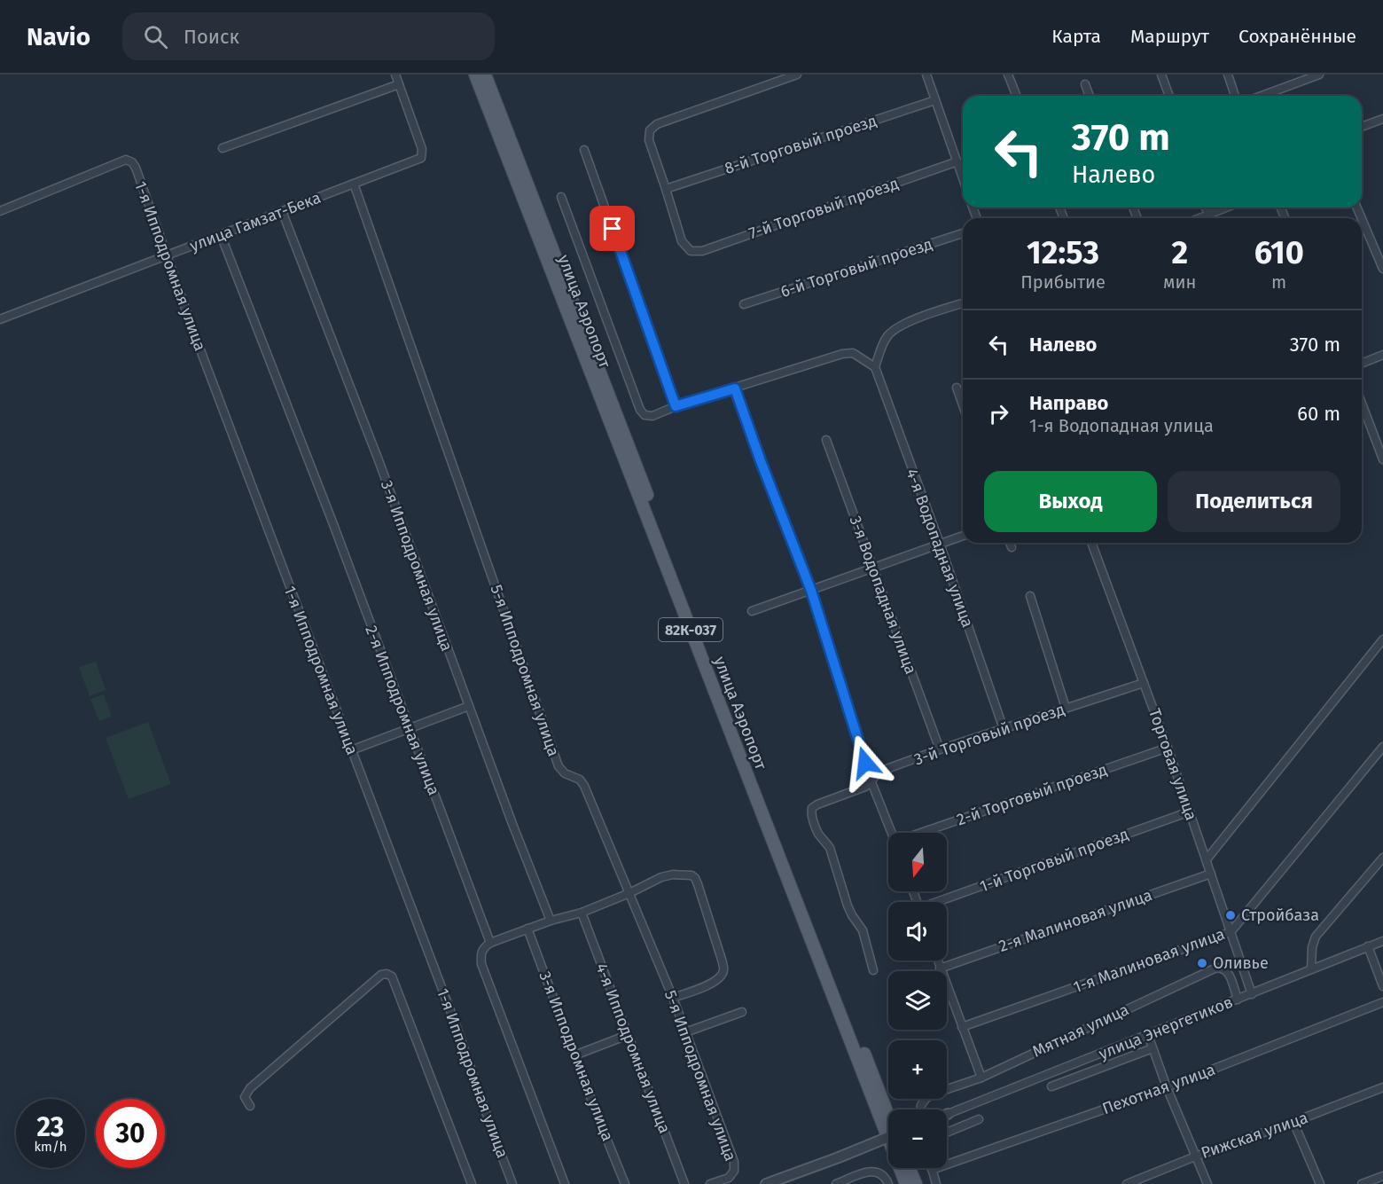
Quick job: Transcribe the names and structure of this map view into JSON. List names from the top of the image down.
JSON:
{
  "streets": {
    "main road": ["улица Аэропорт", "82К-037"],
    "street": [
      "8-й Торговый проезд",
      "7-й Торговый проезд",
      "улица Гамзат-Бека",
      "1-я Ипподромная улица",
      "6-й Торговый проезд",
      "4-я Водопадная улица",
      "3-я Ипподромная улица",
      "3-я Водопадная улица",
      "5-я Ипподромная улица",
      "2-я Ипподромная улица",
      "3-й Торговый проезд",
      "Торговая улица",
      "2-й Торговый проезд",
      "1-й Торговый проезд",
      "2-я Малиновая улица",
      "1-я Малиновая улица",
      "улица Энергетиков",
      "Мятная улица",
      "4-я Ипподромная улица",
      "Пехотная улица",
      "Рижская улица"
    ]
  },
  "crossings": [
    ["8-й Торговый проезд", "7-й Торговый проезд"],
    ["улица Гамзат-Бека", "1-я Ипподромная улица"],
    ["улица Гамзат-Бека", "3-я Ипподромная улица"],
    ["улица Гамзат-Бека", "5-я Ипподромная улица"],
    ["улица Гамзат-Бека", "2-я Ипподромная улица"],
    ["4-я Водопадная улица", "3-й Торговый проезд"],
    ["3-я Водопадная улица", "3-й Торговый проезд"],
    ["3-й Торговый проезд", "Торговая улица"],
    ["Торговая улица", "2-й Торговый проезд"],
    ["Торговая улица", "1-й Торговый проезд"],
    ["Торговая улица", "2-я Малиновая улица"],
    ["Торговая улица", "1-я Малиновая улица"],
    ["Торговая улица", "улица Энергетиков"],
    ["улица Энергетиков", "Мятная улица"]
  ],
  "places": ["Стройбаза", "Оливье"],
  "north": "bottom",
  "page": {
    "header": "Navio",
    "search": "Поиск",
    "nav": ["Карта", "Маршрут", "Сохранённые"],
    "turn": ["370 m", "Налево"],
    "eta": [
      "12:53",
      "Прибытие",
      "2",
      "мин",
      "610",
      "m"
    ],
    "list": [
      {
        "name": "Налево",
        "value": "370 m"
      },
      {
        "name": "Направо",
        "note": "1-я Водопадная улица",
        "value": "60 m"
      }
    ],
    "buttons": ["Выход", "Поделиться"],
    "map_buttons": ["+", "−"],
    "speed": "23 km/h",
    "limit": "30"
  }
}
